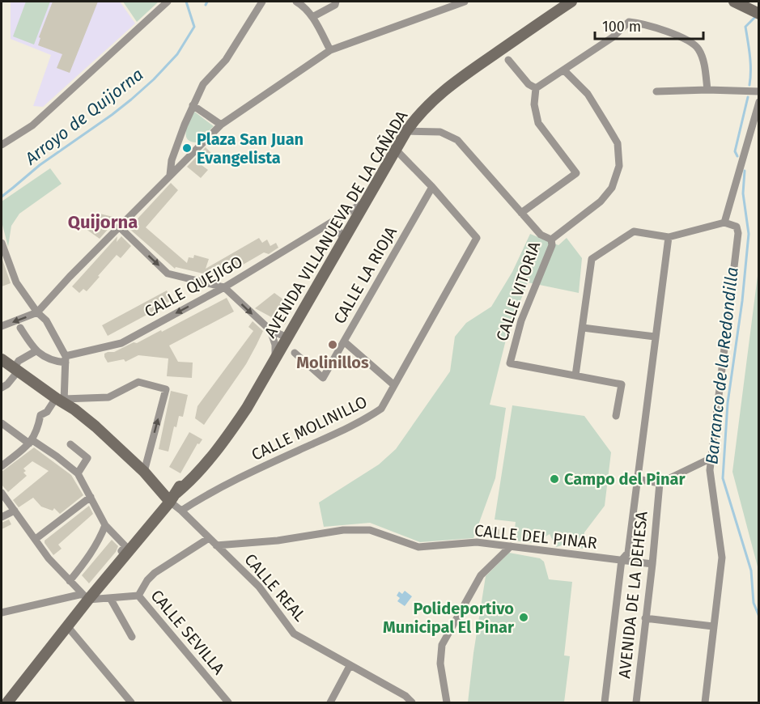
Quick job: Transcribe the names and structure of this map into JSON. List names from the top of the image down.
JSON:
{
  "streets": {
    "main road": ["AVENIDA VILLANUEVA DE LA CAÑADA", "CALLE REAL"],
    "street": [
      "CALLE LA RIOJA",
      "CALLE QUEJIGO",
      "CALLE VITORIA",
      "CALLE MOLINILLO",
      "CALLE DEL PINAR",
      "AVENIDA DE LA DEHESA",
      "CALLE SEVILLA"
    ]
  },
  "crossings": [
    ["AVENIDA VILLANUEVA DE LA CAÑADA", "CALLE QUEJIGO"],
    ["AVENIDA VILLANUEVA DE LA CAÑADA", "CALLE VITORIA"],
    ["AVENIDA VILLANUEVA DE LA CAÑADA", "CALLE REAL"],
    ["AVENIDA VILLANUEVA DE LA CAÑADA", "CALLE SEVILLA"],
    ["CALLE LA RIOJA", "CALLE MOLINILLO"],
    ["CALLE MOLINILLO", "CALLE REAL"],
    ["CALLE DEL PINAR", "CALLE REAL"],
    ["CALLE DEL PINAR", "AVENIDA DE LA DEHESA"]
  ],
  "one_way": ["CALLE QUEJIGO"],
  "districts": ["Quijorna"],
  "water": ["Arroyo de Quijorna", "Barranco de la Redondilla"],
  "places": [
    "Plaza San Juan Evangelista",
    "Molinillos",
    "Campo del Pinar",
    "Polideportivo Municipal El Pinar"
  ],
  "scale_bar": "100 m"
}
